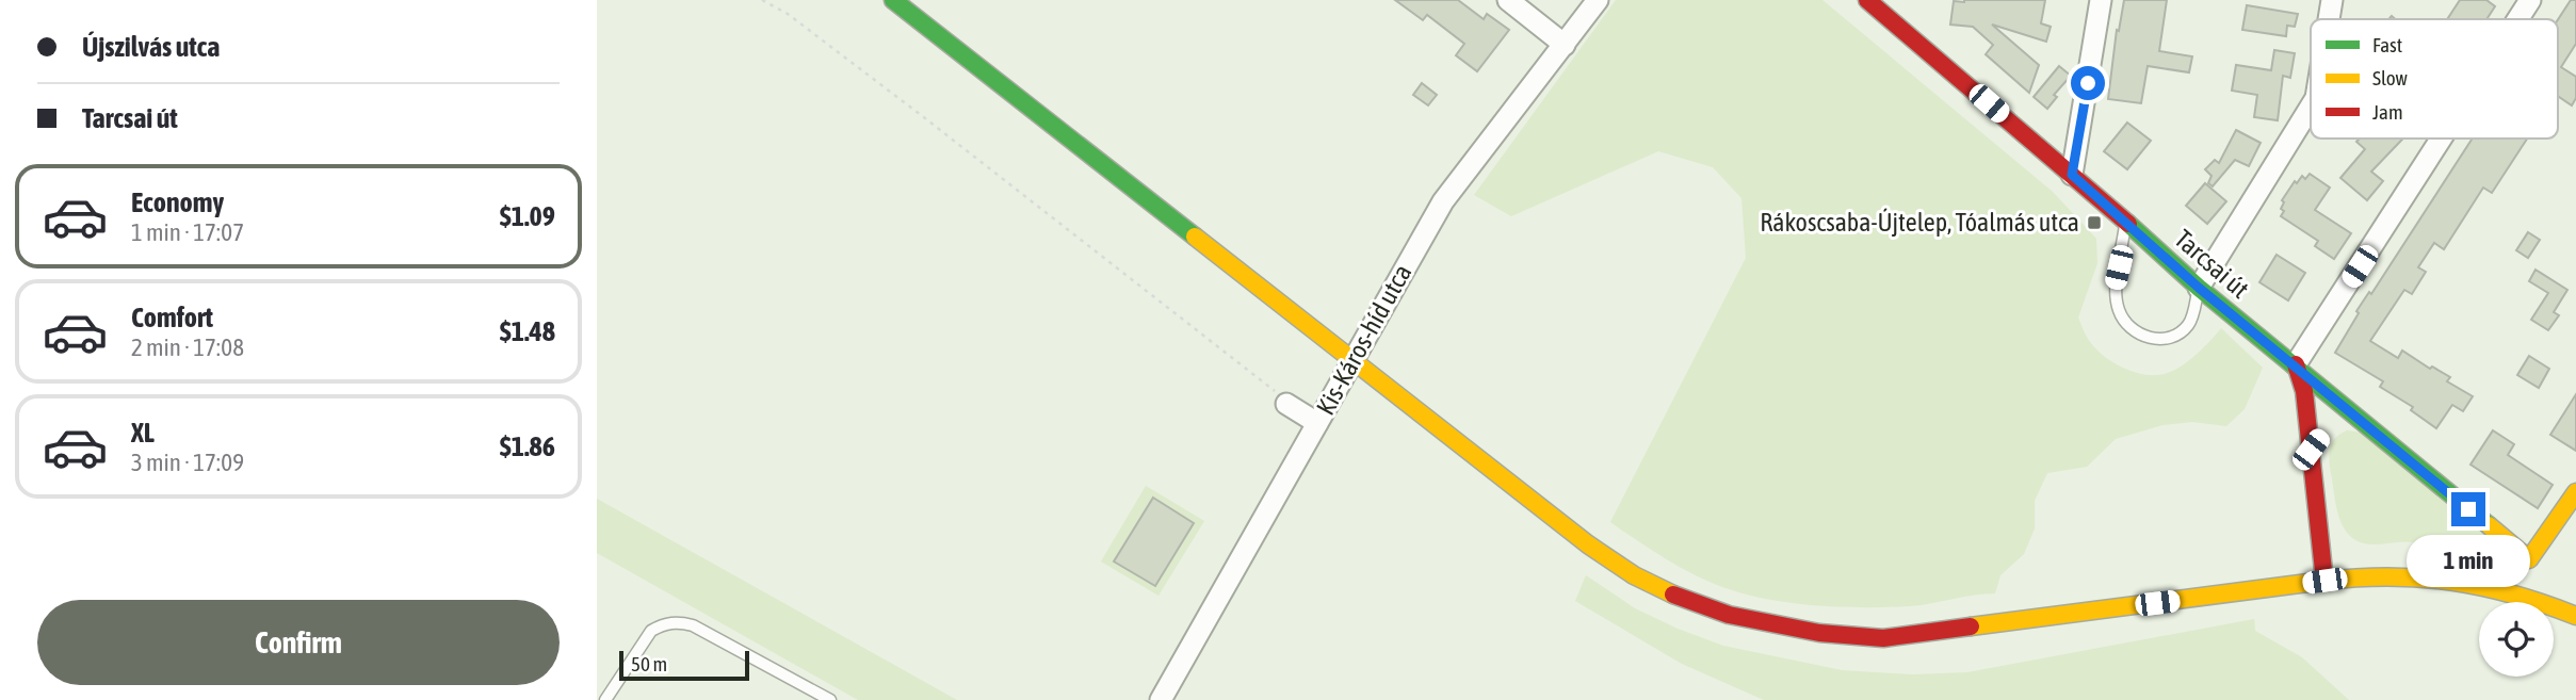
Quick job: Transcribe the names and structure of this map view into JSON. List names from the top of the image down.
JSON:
{
  "streets": {
    "main road": ["Tarcsai út"],
    "street": ["Kis-Káros-híd utca"]
  },
  "places": {
    "transit": ["Rákoscsaba-Újtelep, Tóalmás utca"]
  },
  "legend": ["Fast", "Slow", "Jam"],
  "scale_bar": "50 m",
  "page": {
    "banner": ["Újszilvás utca", "Tarcsai út"],
    "list": [
      {
        "name": "Economy",
        "note": "1 min · 17:07",
        "value": "$1.09"
      },
      {
        "name": "Comfort",
        "note": "2 min · 17:08",
        "value": "$1.48"
      },
      {
        "name": "XL",
        "note": "3 min · 17:09",
        "value": "$1.86"
      }
    ],
    "bubble": "1 min",
    "buttons": "Confirm",
    "scale": "50 m"
  }
}
